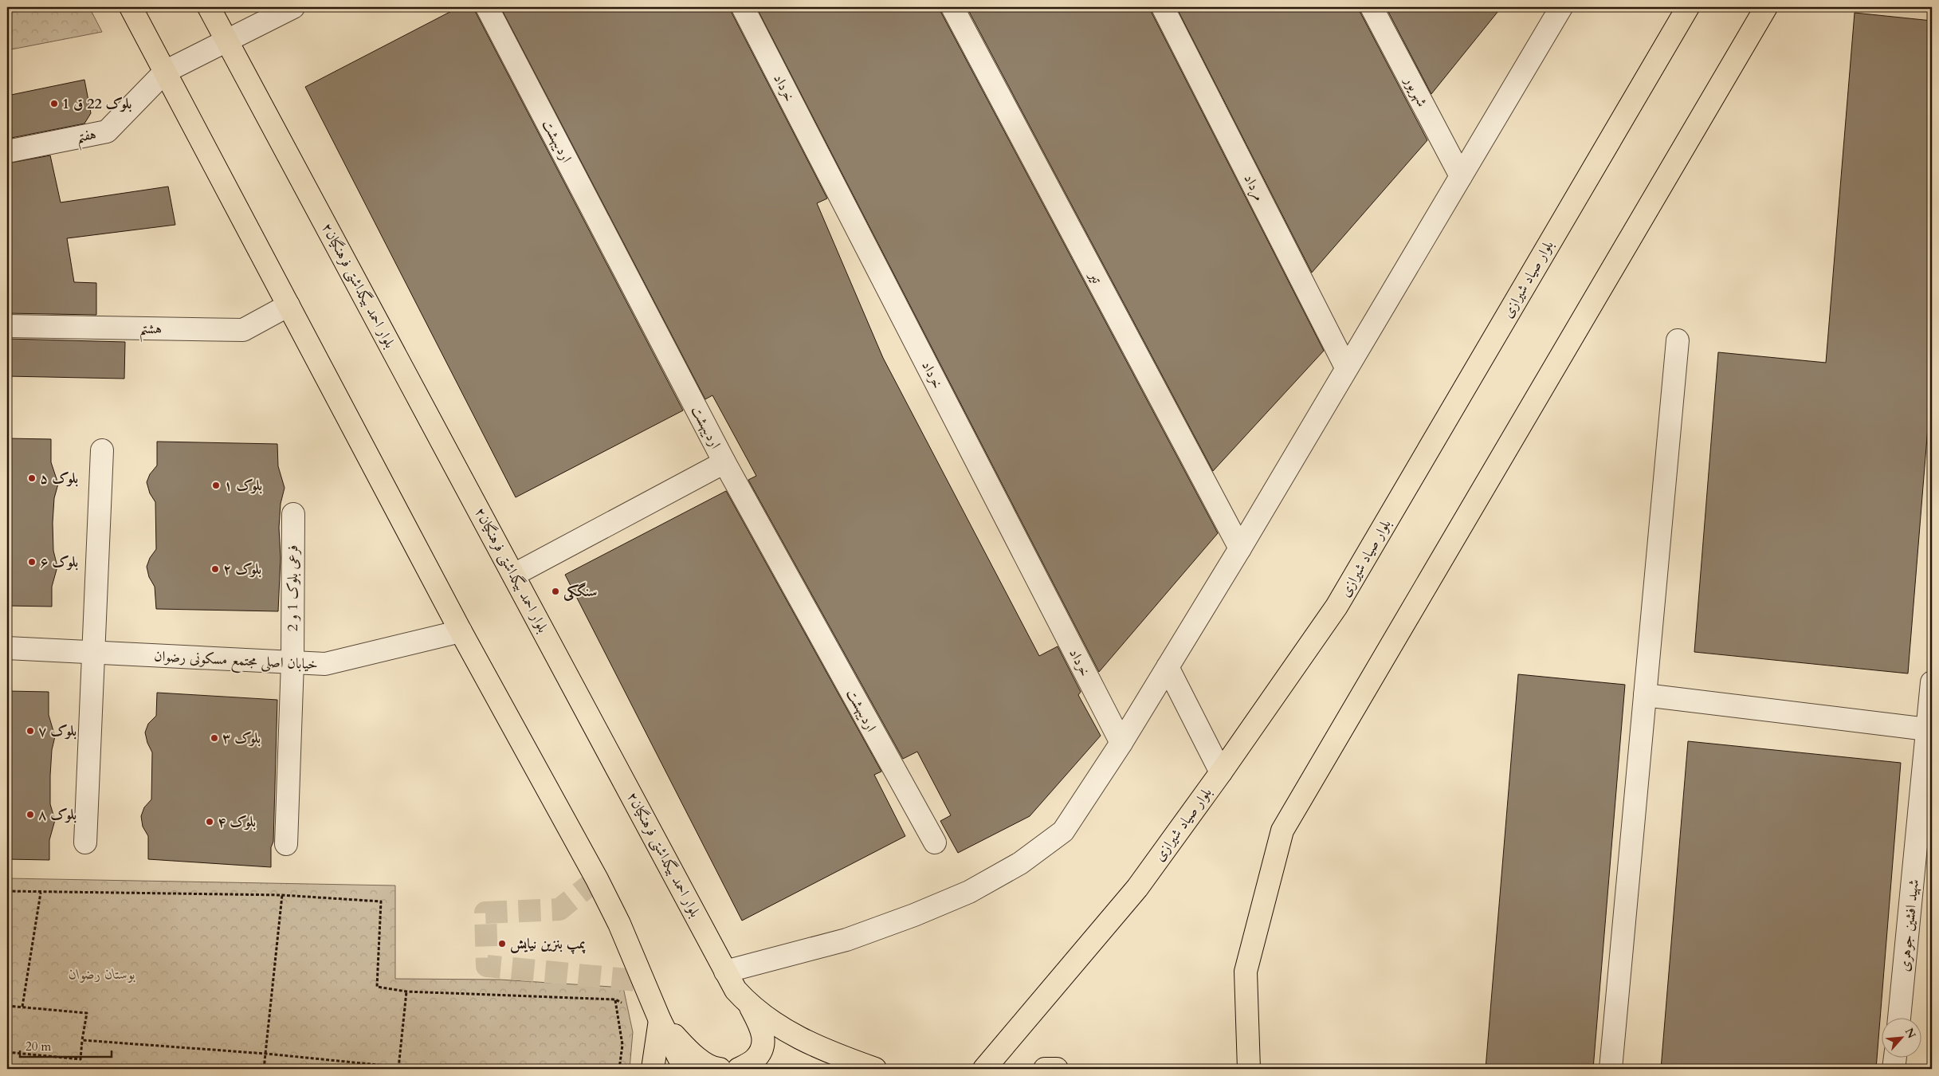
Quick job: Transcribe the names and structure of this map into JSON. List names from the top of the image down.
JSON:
{
  "streets": {
    "main road": ["بلوار صیاد شیرازی", "بلوار احمد بیگداشتی فرهنگیان۲"],
    "street": [
      "خرداد",
      "شهریور",
      "هفتم",
      "اردیبهشت",
      "مرداد",
      "تیر",
      "هشتم",
      "فرعی بلوک 1 و 2",
      "خیابان اصلی مجتمع مسکونی رضوان",
      "شهید افشین جوهری"
    ]
  },
  "crossings": [
    ["هفتم", "بلوار احمد بیگداشتی فرهنگیان۲"],
    ["فرعی بلوک 1 و 2", "خیابان اصلی مجتمع مسکونی رضوان"]
  ],
  "parks": ["بوستان رضوان"],
  "places": [
    "بلوک 22 ق 1",
    "بلوک ۵",
    "بلوک ۱",
    "بلوک ۶",
    "بلوک ۲",
    "سنگکی",
    "بلوک ۷",
    "بلوک ۳",
    "بلوک ۸",
    "بلوک ۴",
    "پمپ بنزین نیایش"
  ],
  "scale_bar": "20 m",
  "north": "top right"
}
